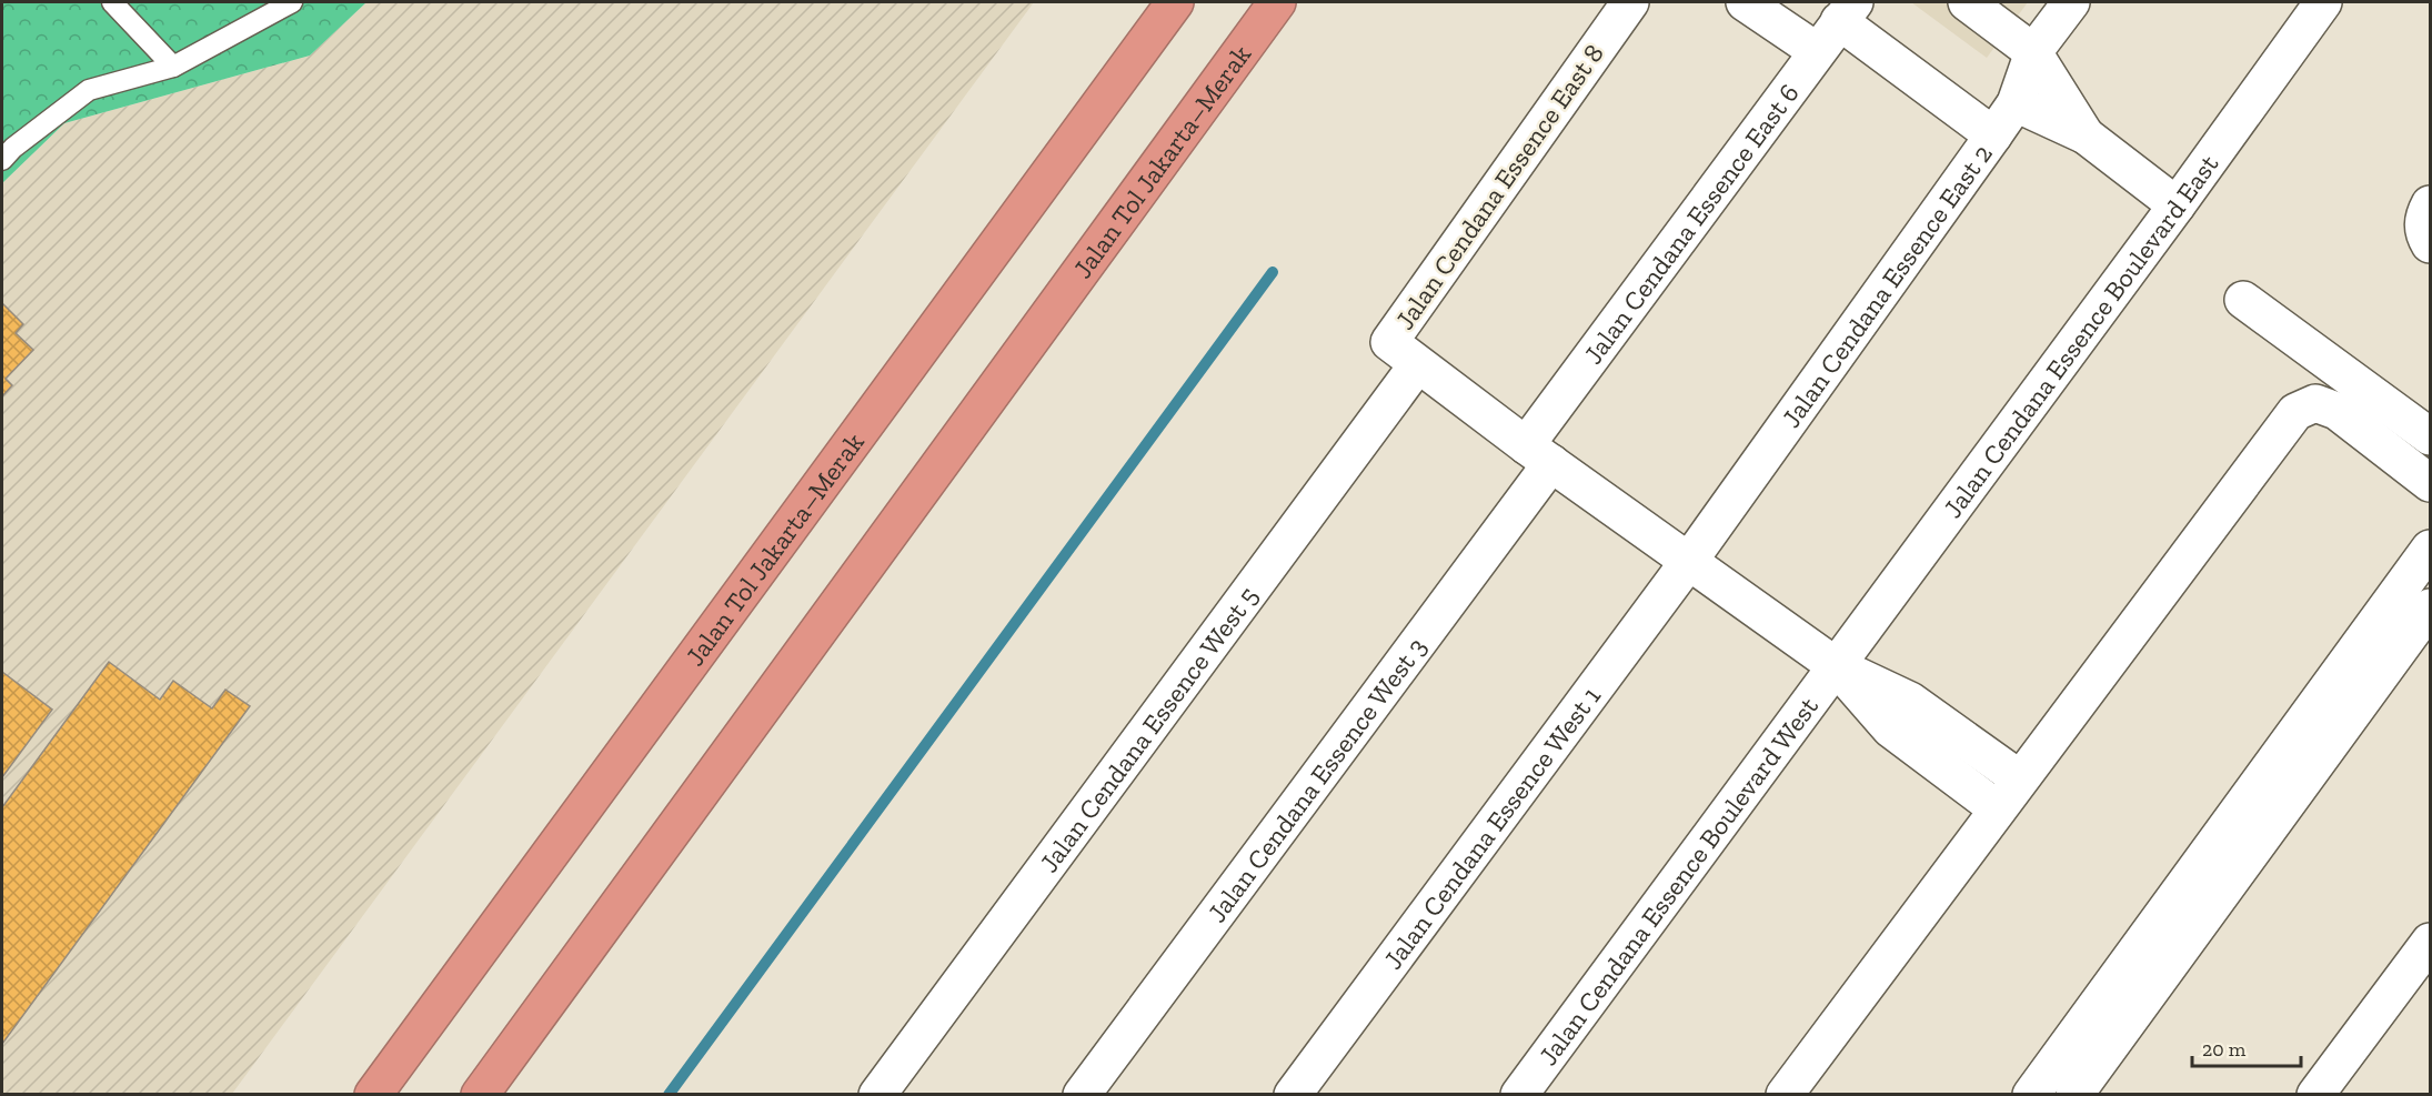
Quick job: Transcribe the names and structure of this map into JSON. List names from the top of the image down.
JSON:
{
  "streets": {
    "highway": ["Jalan Tol Jakarta–Merak"],
    "street": [
      "Jalan Cendana Essence East 8",
      "Jalan Cendana Essence East 6",
      "Jalan Cendana Essence East 2",
      "Jalan Cendana Essence Boulevard East",
      "Jalan Cendana Essence West 5",
      "Jalan Cendana Essence West 3",
      "Jalan Cendana Essence West 1",
      "Jalan Cendana Essence Boulevard West"
    ]
  },
  "crossings": [
    ["Jalan Cendana Essence East 8", "Jalan Cendana Essence West 5"],
    ["Jalan Cendana Essence East 6", "Jalan Cendana Essence West 3"],
    ["Jalan Cendana Essence East 2", "Jalan Cendana Essence West 1"],
    ["Jalan Cendana Essence Boulevard East", "Jalan Cendana Essence Boulevard West"]
  ],
  "scale_bar": "20 m"
}
